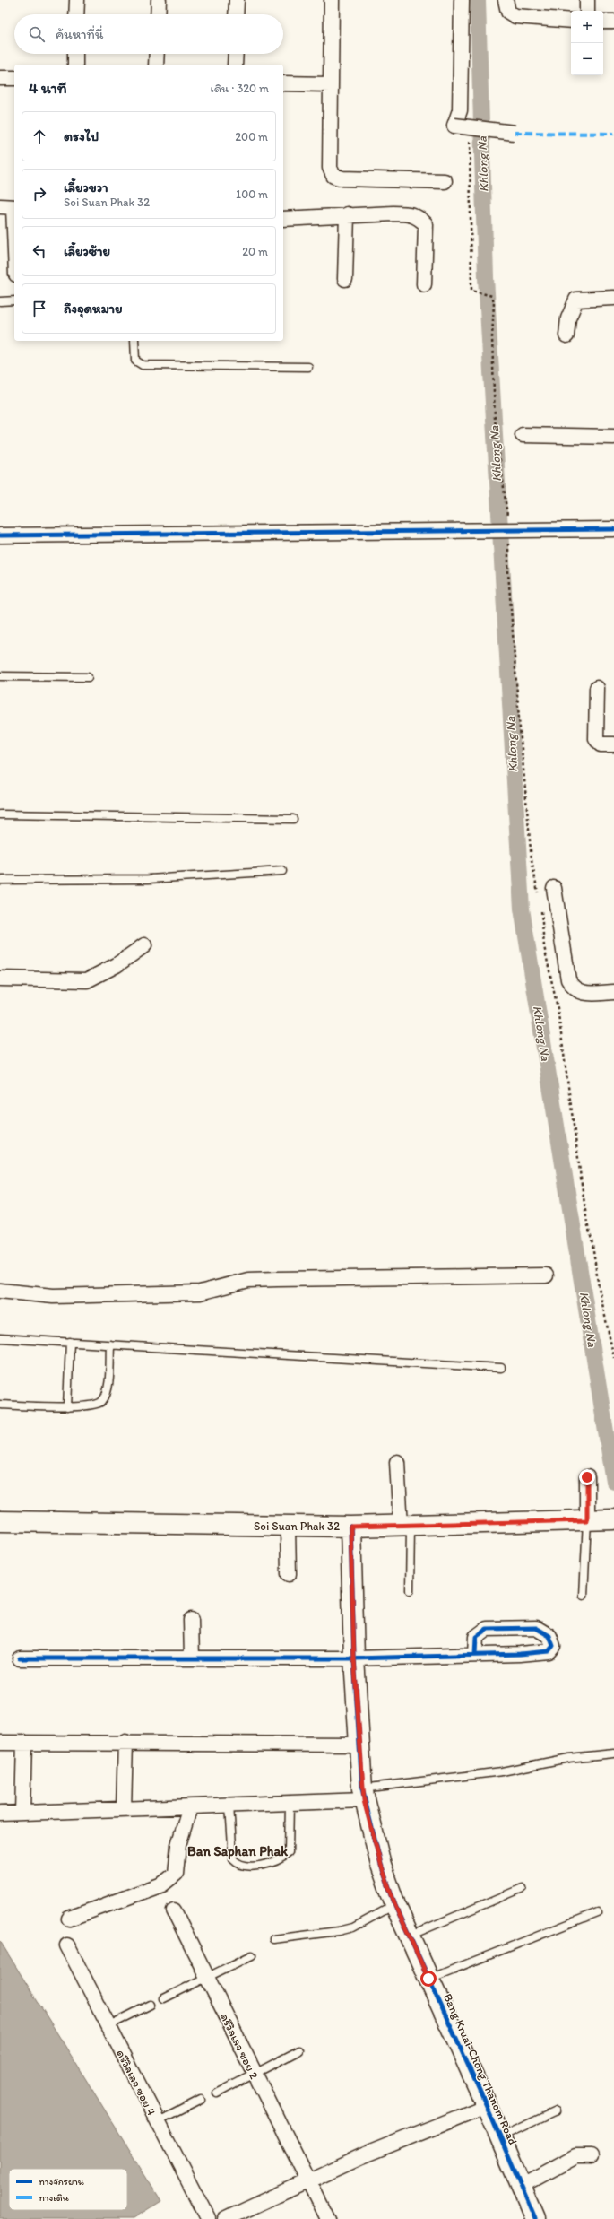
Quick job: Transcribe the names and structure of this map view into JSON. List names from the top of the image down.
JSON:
{
  "streets": {
    "street": [
      "Soi Suan Phak 32",
      "ดรีวิลเลจ ซอย 2",
      "Bang Kruai-Chong Thanom Road",
      "ดรีวิลเลจ ซอย 4"
    ]
  },
  "crossings": [
    ["Soi Suan Phak 32", "Bang Kruai-Chong Thanom Road"]
  ],
  "districts": ["Ban Saphan Phak"],
  "water": ["Khlong Na"],
  "legend": ["ทางจักรยาน", "ทางเดิน"],
  "page": {
    "map_buttons": ["+", "−"],
    "search": "ค้นหาที่นี่",
    "heading": ["4 นาที", "เดิน · 320 m"],
    "list": [
      ["ตรงไป", "200 m"],
      ["เลี้ยวขวา", "Soi Suan Phak 32", "100 m"],
      ["เลี้ยวซ้าย", "20 m"],
      "ถึงจุดหมาย"
    ]
  }
}
